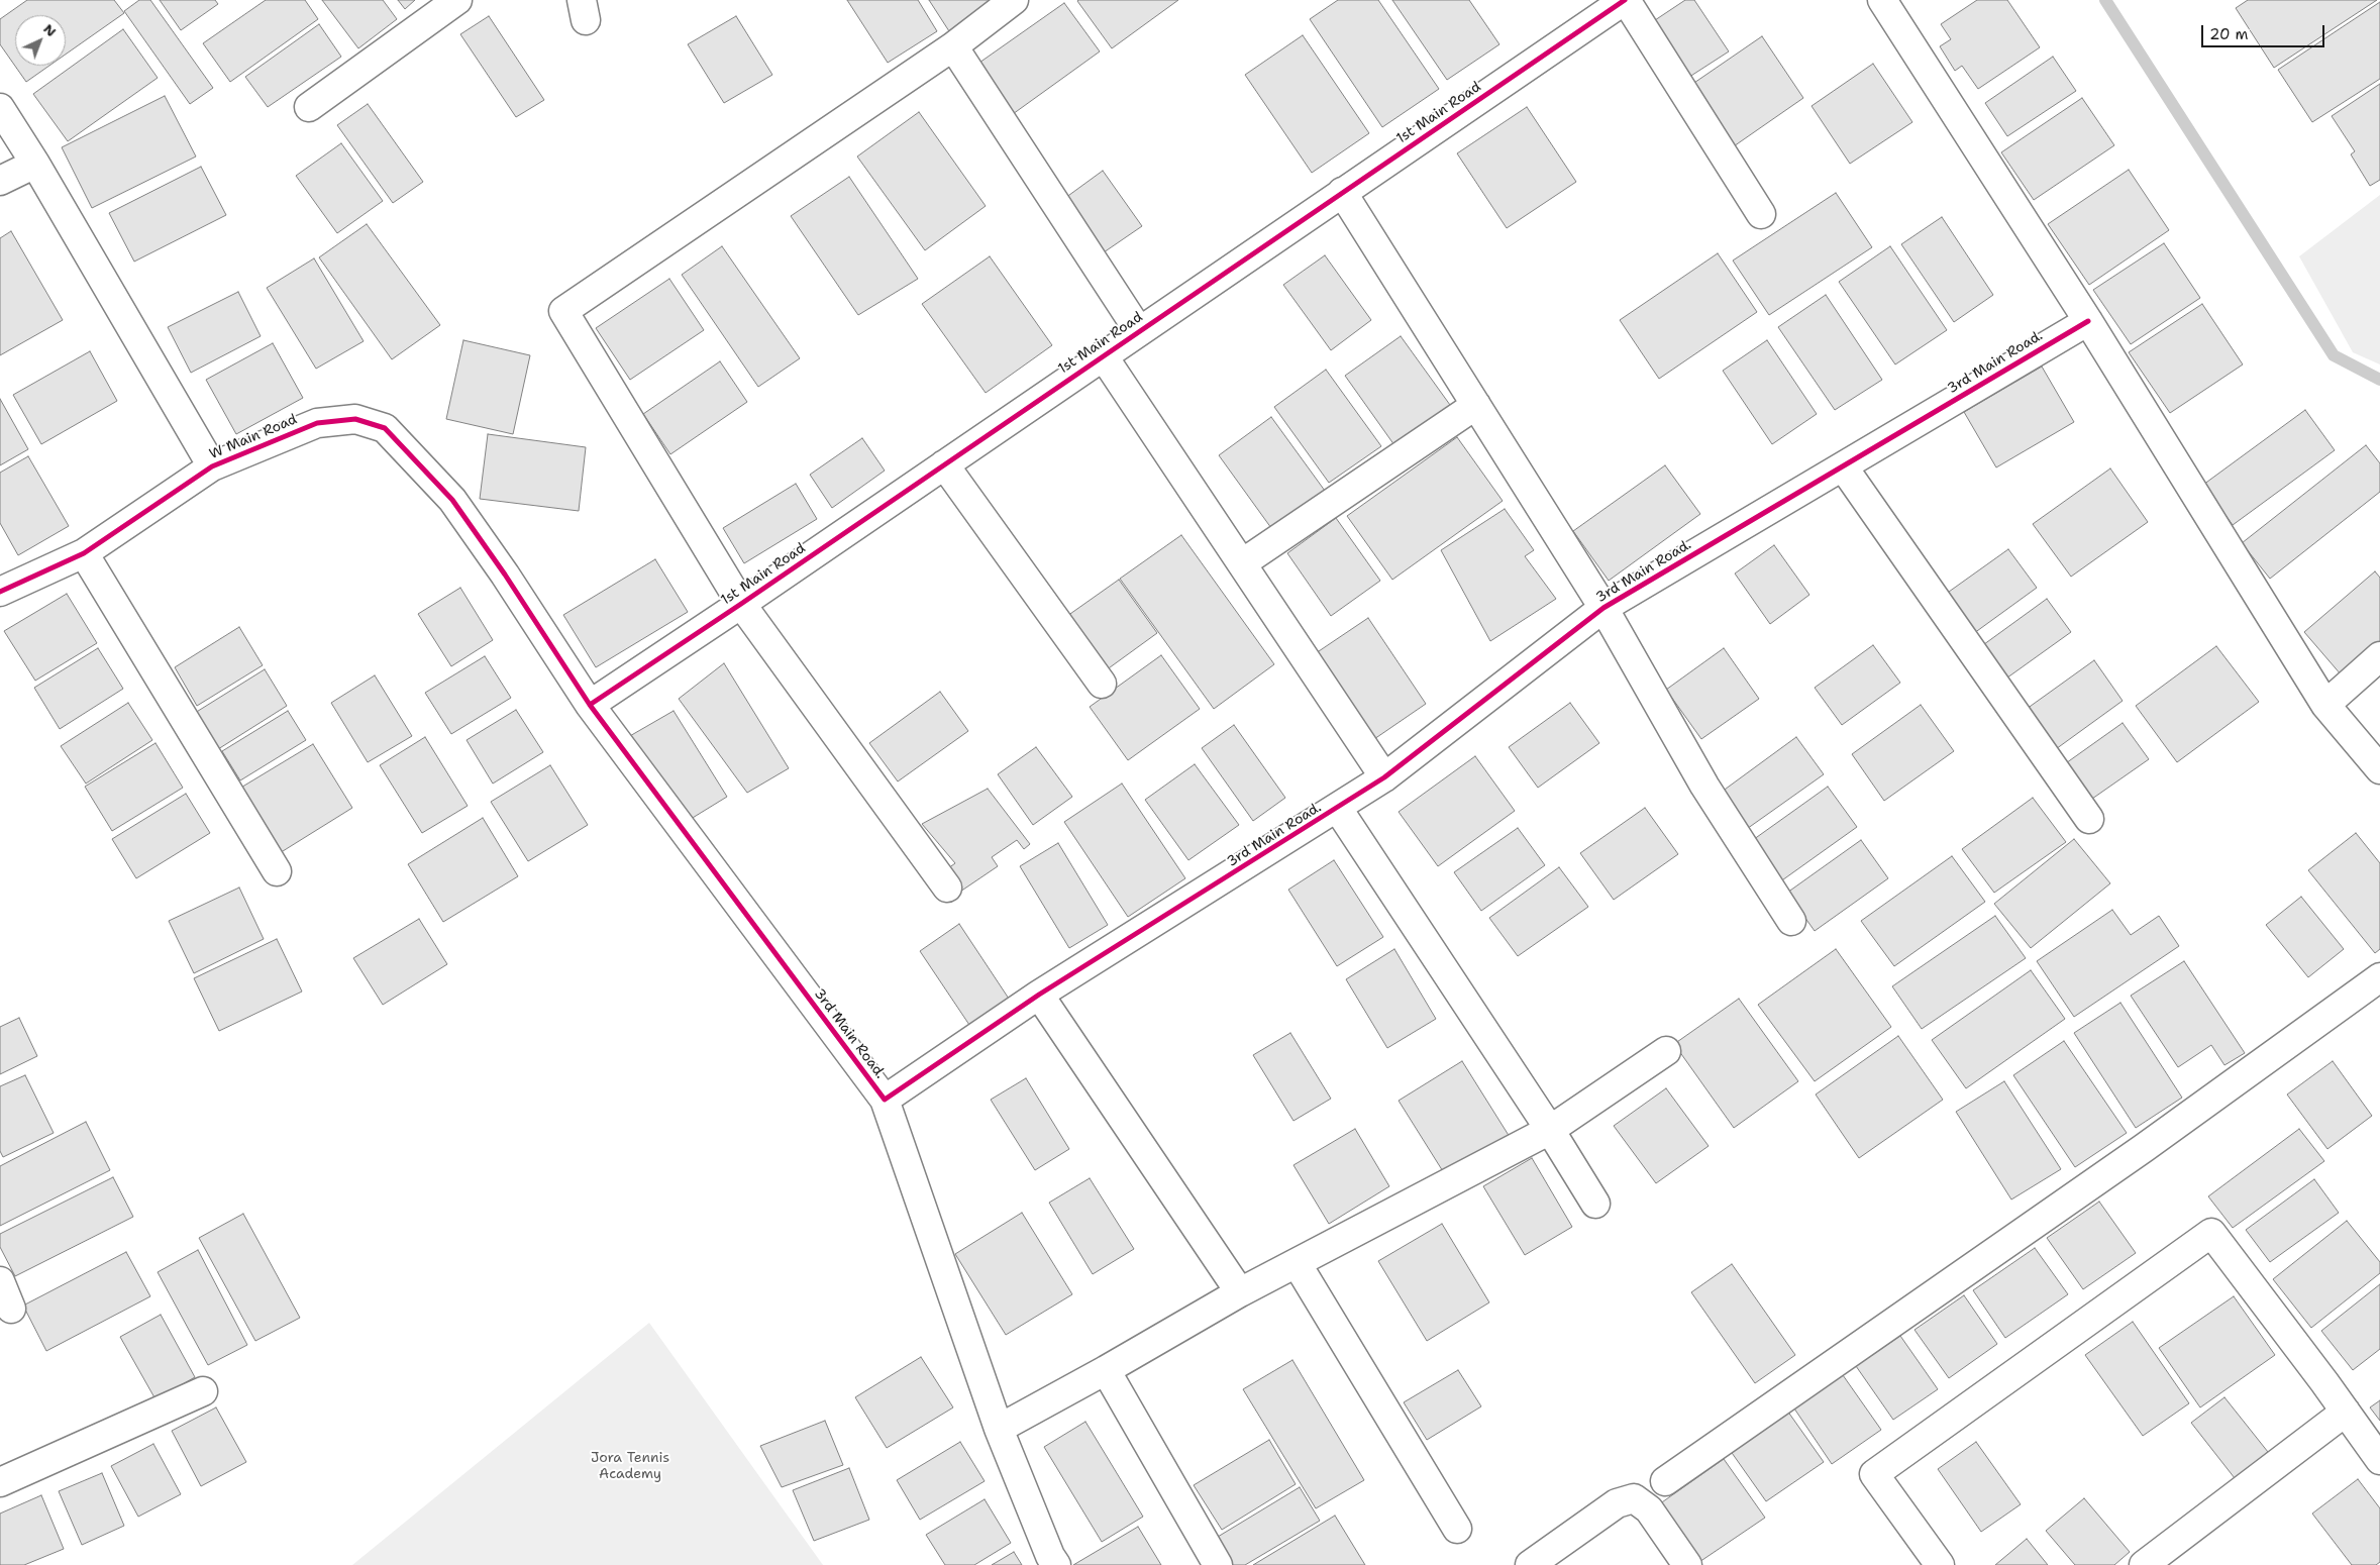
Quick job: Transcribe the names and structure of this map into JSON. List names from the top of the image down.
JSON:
{
  "streets": {
    "street": ["1st Main Road", "3rd Main Road.", "W Main Road"]
  },
  "crossings": [
    ["1st Main Road", "3rd Main Road."],
    ["1st Main Road", "W Main Road"],
    ["3rd Main Road.", "W Main Road"]
  ],
  "parks": ["Jora Tennis Academy"],
  "scale_bar": "20 m",
  "north": "top right"
}
